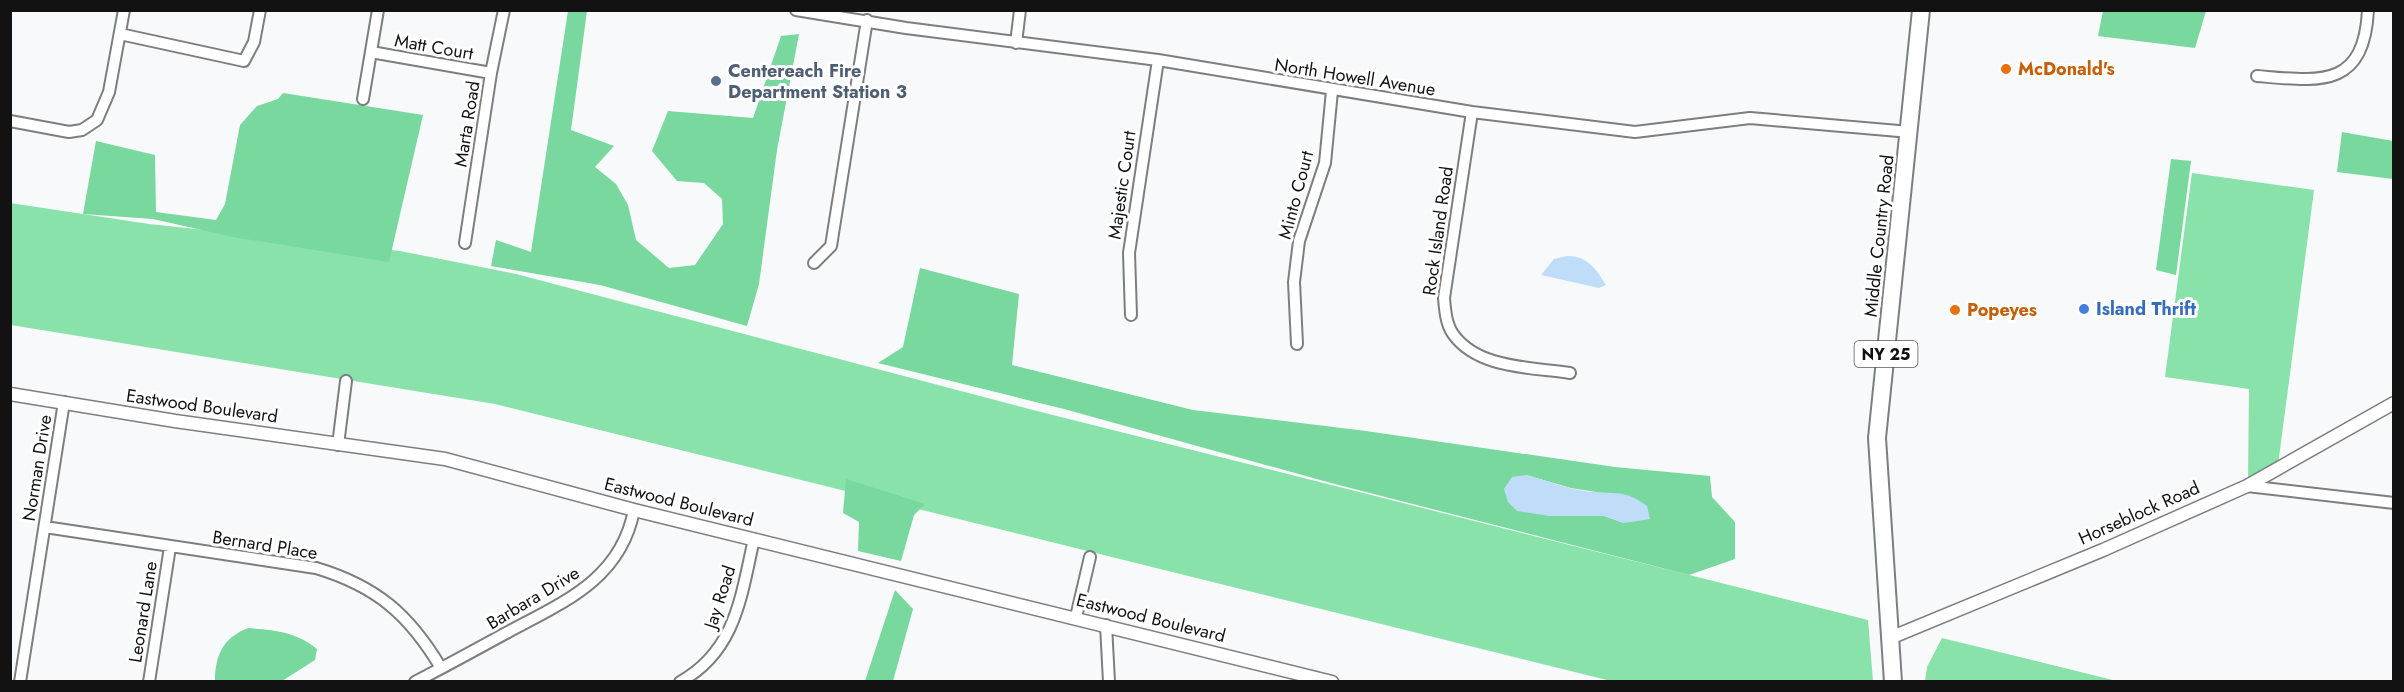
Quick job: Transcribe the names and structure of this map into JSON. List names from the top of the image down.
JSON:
{
  "streets": {
    "main road": ["Middle Country Road", "NY 25"],
    "street": [
      "Matt Court",
      "North Howell Avenue",
      "Marta Road",
      "Majestic Court",
      "Minto Court",
      "Rock Island Road",
      "Eastwood Boulevard",
      "Norman Drive",
      "Horseblock Road",
      "Bernard Place",
      "Jay Road",
      "Barbara Drive",
      "Leonard Lane"
    ]
  },
  "crossings": [
    ["Matt Court", "Marta Road"],
    ["North Howell Avenue", "Majestic Court"],
    ["North Howell Avenue", "Minto Court"],
    ["North Howell Avenue", "Rock Island Road"],
    ["North Howell Avenue", "Middle Country Road"],
    ["Middle Country Road", "Horseblock Road"],
    ["Eastwood Boulevard", "Norman Drive"],
    ["Eastwood Boulevard", "Jay Road"],
    ["Eastwood Boulevard", "Barbara Drive"],
    ["Norman Drive", "Bernard Place"],
    ["Bernard Place", "Barbara Drive"],
    ["Bernard Place", "Leonard Lane"]
  ],
  "places": [
    "McDonald's",
    "Centereach Fire Department Station 3",
    "Island Thrift",
    "Popeyes"
  ]
}
